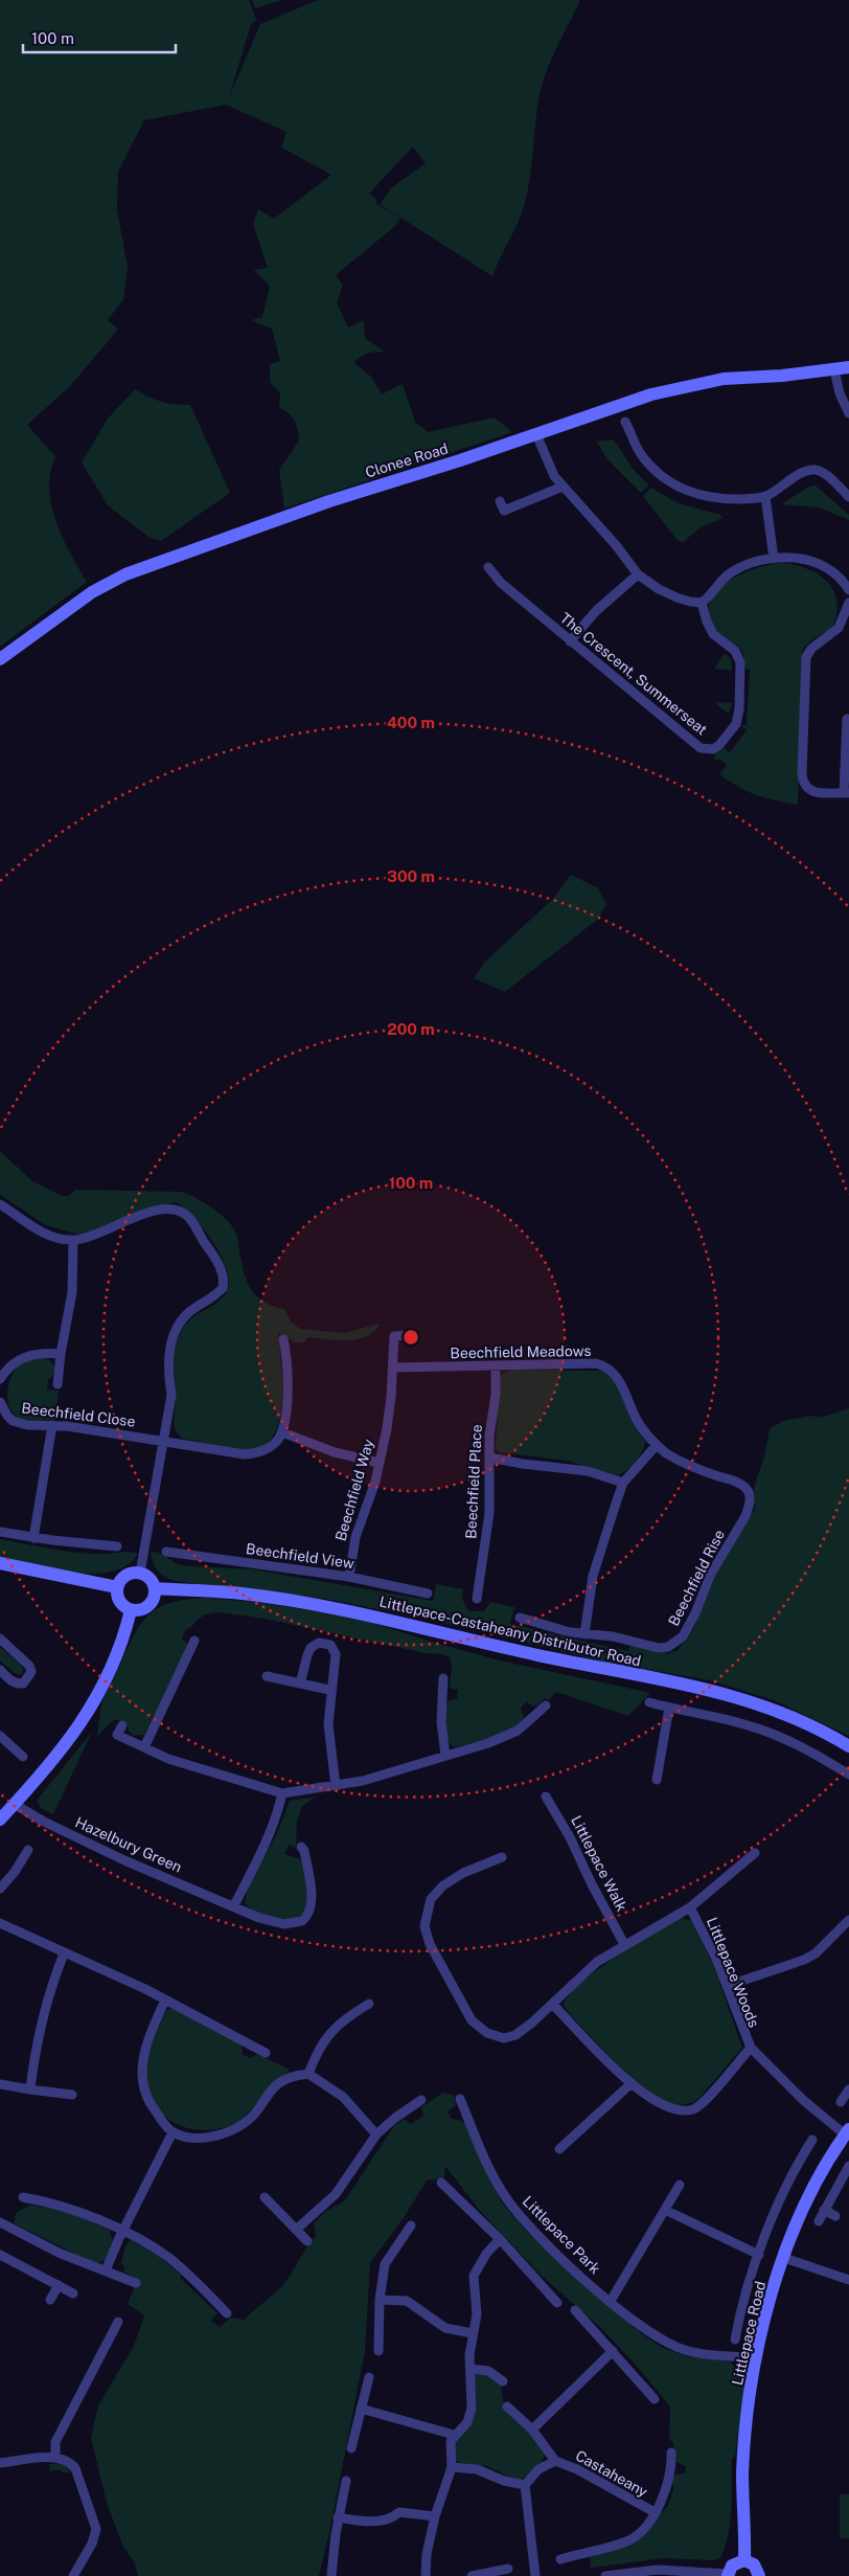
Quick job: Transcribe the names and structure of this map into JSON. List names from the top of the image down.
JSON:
{
  "streets": {
    "street": [
      "Clonee Road",
      "The Crescent, Summerseat",
      "Beechfield Meadows",
      "Beechfield Close",
      "Beechfield Place",
      "Beechfield Way",
      "Beechfield View",
      "Beechfield Rise",
      "Littlepace-Castaheany Distributor Road",
      "Hazelbury Green",
      "Littlepace Walk",
      "Littlepace Woods",
      "Littlepace Park",
      "Littlepace Road",
      "Castaheany"
    ]
  },
  "crossings": [
    ["Beechfield Meadows", "Beechfield Place"],
    ["Beechfield Meadows", "Beechfield Way"],
    ["Beechfield Meadows", "Beechfield Rise"],
    ["Beechfield Way", "Beechfield View"],
    ["Littlepace Walk", "Littlepace Woods"],
    ["Littlepace Woods", "Littlepace Road"],
    ["Littlepace Park", "Littlepace Road"]
  ],
  "scale_bar": "100 m",
  "rings": [
    "400 m",
    "300 m",
    "200 m",
    "100 m"
  ]
}
